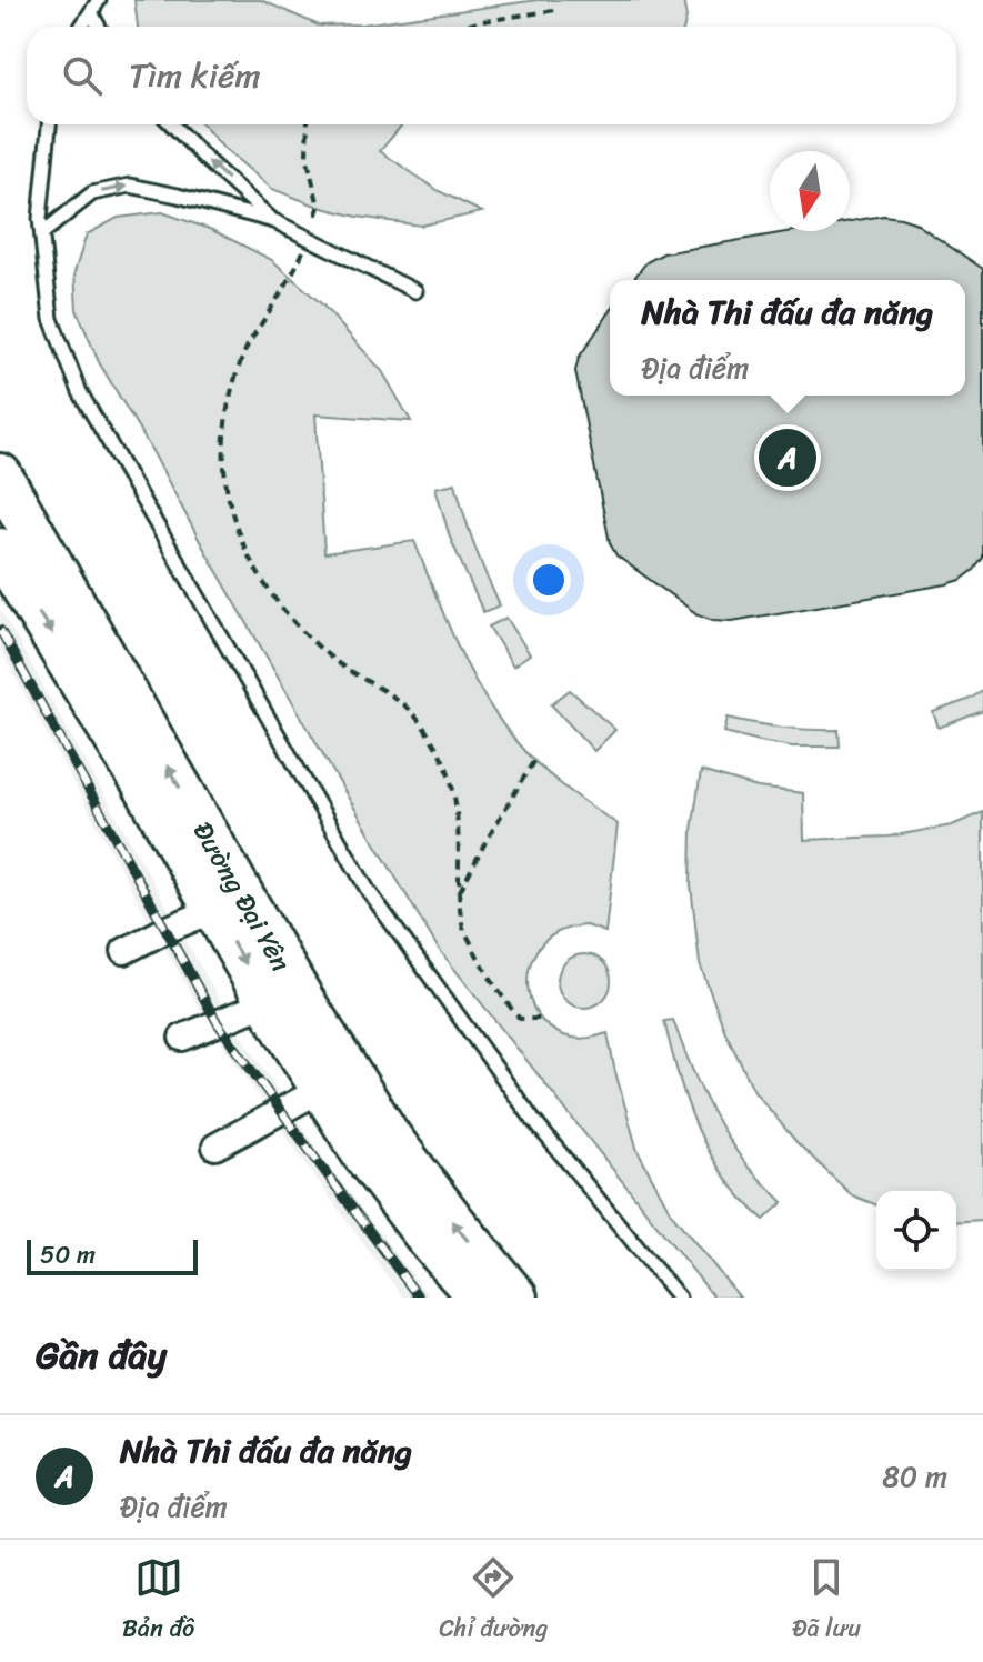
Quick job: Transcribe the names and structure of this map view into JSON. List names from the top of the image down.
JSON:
{
  "streets": {
    "highway": ["Đường Đại Yên"]
  },
  "scale_bar": "50 m",
  "north": "bottom",
  "page": {
    "search": "Tìm kiếm",
    "popup": ["Nhà Thi đấu đa năng", "Địa điểm"],
    "pins": "A",
    "scale": "50 m",
    "heading": "Gần đây",
    "list": [
      {
        "mark": "A",
        "name": "Nhà Thi đấu đa năng",
        "note": "Địa điểm",
        "value": "80 m"
      }
    ],
    "nav": ["Bản đồ", "Chỉ đường", "Đã lưu"]
  }
}
